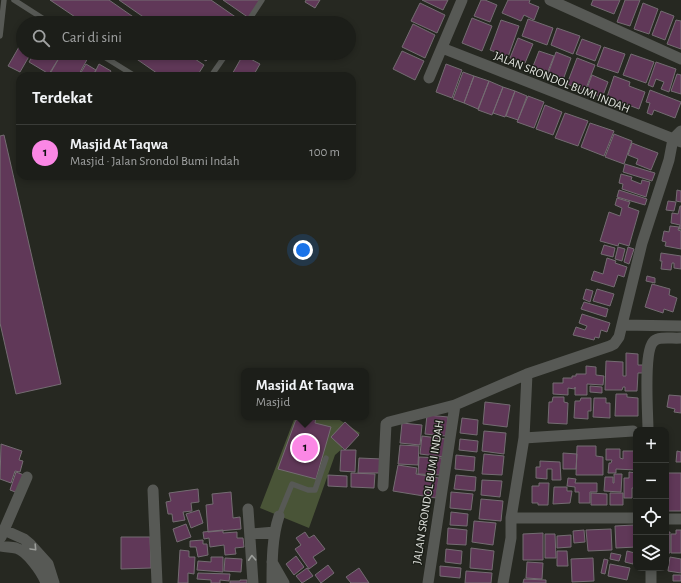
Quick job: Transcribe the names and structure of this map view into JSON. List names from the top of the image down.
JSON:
{
  "streets": {
    "street": ["JALAN SRONDOL BUMI INDAH"]
  },
  "page": {
    "search": "Cari di sini",
    "heading": "Terdekat",
    "list": [
      {
        "mark": "1",
        "name": "Masjid At Taqwa",
        "note": "Masjid · Jalan Srondol Bumi Indah",
        "value": "100 m"
      }
    ],
    "popup": ["Masjid At Taqwa", "Masjid"],
    "map_buttons": ["+", "−"],
    "pins": "1"
  }
}
